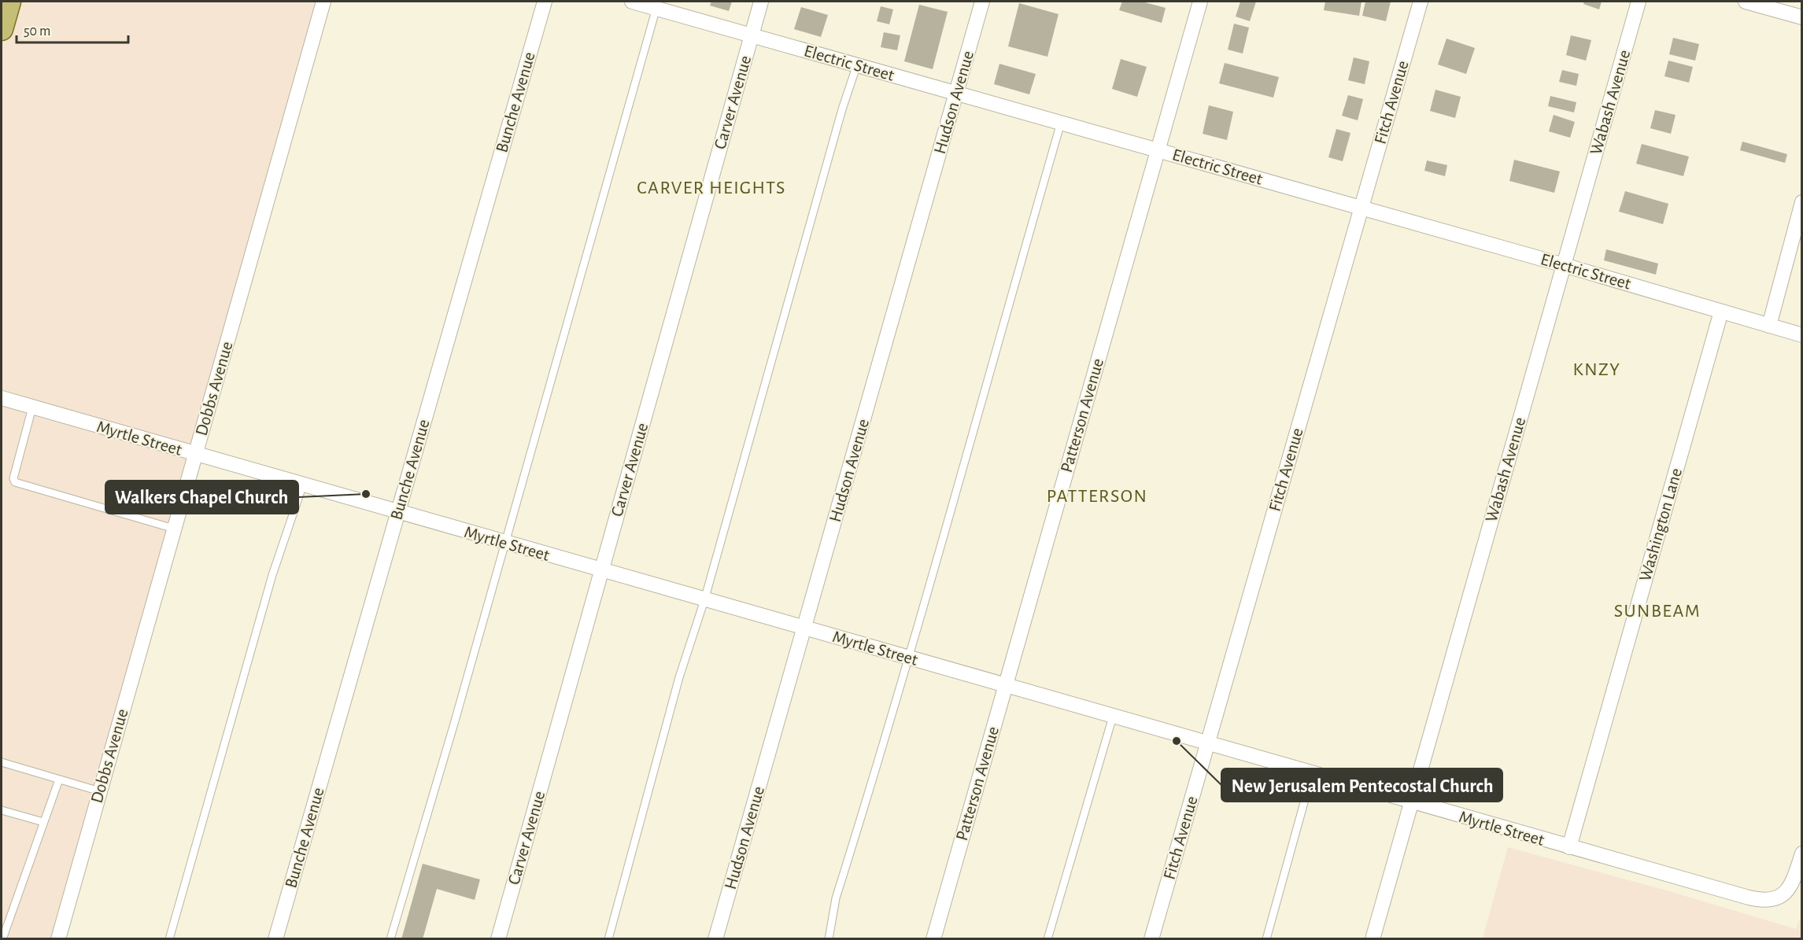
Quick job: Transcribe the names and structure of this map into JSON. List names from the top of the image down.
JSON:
{
  "streets": {
    "street": [
      "Electric Street",
      "Bunche Avenue",
      "Carver Avenue",
      "Hudson Avenue",
      "Fitch Avenue",
      "Wabash Avenue",
      "Dobbs Avenue",
      "Patterson Avenue",
      "Myrtle Street",
      "Washington Lane"
    ]
  },
  "crossings": [
    ["Electric Street", "Carver Avenue"],
    ["Electric Street", "Hudson Avenue"],
    ["Electric Street", "Fitch Avenue"],
    ["Electric Street", "Wabash Avenue"],
    ["Electric Street", "Patterson Avenue"],
    ["Electric Street", "Washington Lane"],
    ["Bunche Avenue", "Myrtle Street"],
    ["Carver Avenue", "Myrtle Street"],
    ["Hudson Avenue", "Myrtle Street"],
    ["Fitch Avenue", "Myrtle Street"],
    ["Wabash Avenue", "Myrtle Street"],
    ["Dobbs Avenue", "Myrtle Street"],
    ["Patterson Avenue", "Myrtle Street"],
    ["Myrtle Street", "Washington Lane"]
  ],
  "districts": [
    "CARVER HEIGHTS",
    "KNZY",
    "PATTERSON",
    "SUNBEAM"
  ],
  "places": ["Walkers Chapel Church", "New Jerusalem Pentecostal Church"],
  "scale_bar": "50 m"
}
